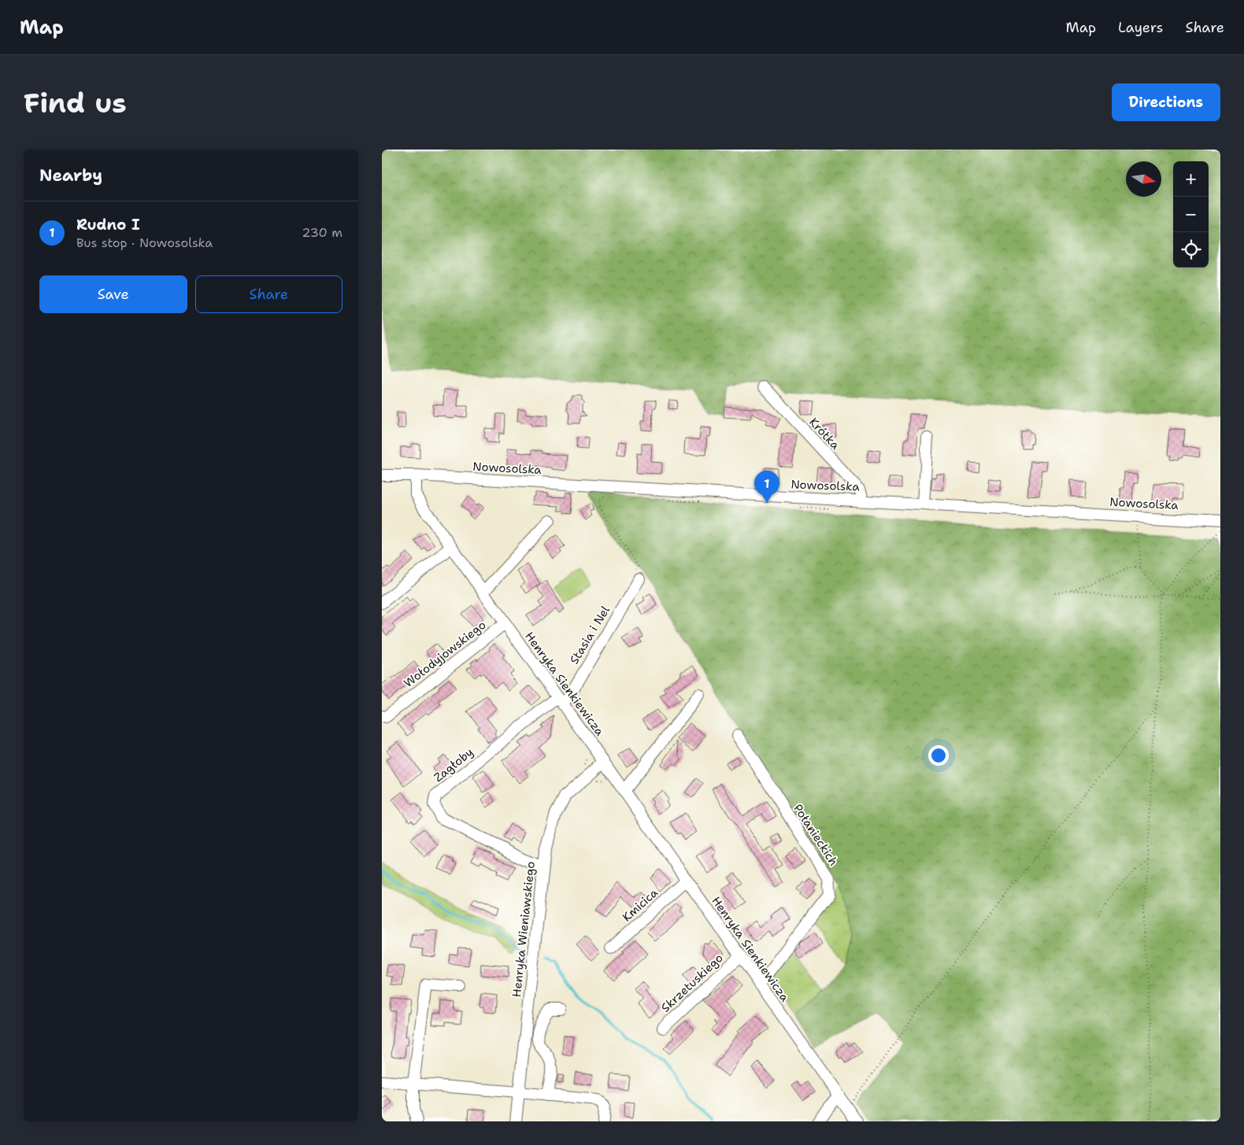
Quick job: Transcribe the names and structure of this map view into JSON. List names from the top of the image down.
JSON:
{
  "streets": {
    "street": [
      "Krótka",
      "Nowosolska",
      "Stasia i Nel",
      "Wołodyjowskiego",
      "Henryka Sienkiewicza",
      "Zagłoby",
      "Połanieckich",
      "Kmicica",
      "Henryka Wieniawskiego",
      "Skrzetuskiego"
    ]
  },
  "crossings": [
    ["Krótka", "Nowosolska"],
    ["Nowosolska", "Henryka Sienkiewicza"],
    ["Stasia i Nel", "Henryka Sienkiewicza"],
    ["Stasia i Nel", "Zagłoby"],
    ["Wołodyjowskiego", "Henryka Sienkiewicza"],
    ["Henryka Sienkiewicza", "Zagłoby"],
    ["Henryka Sienkiewicza", "Połanieckich"],
    ["Henryka Sienkiewicza", "Kmicica"],
    ["Henryka Sienkiewicza", "Henryka Wieniawskiego"],
    ["Henryka Sienkiewicza", "Skrzetuskiego"],
    ["Zagłoby", "Henryka Wieniawskiego"]
  ],
  "north": "right",
  "page": {
    "header": "Map",
    "nav": ["Map", "Layers", "Share"],
    "buttons": [
      "Directions",
      ["Save", "Share"]
    ],
    "title": "Find us",
    "heading": "Nearby",
    "map_buttons": ["+", "−"],
    "list": [
      {
        "mark": "1",
        "name": "Rudno I",
        "note": "Bus stop · Nowosolska",
        "value": "230 m"
      }
    ],
    "pins": "1"
  }
}
